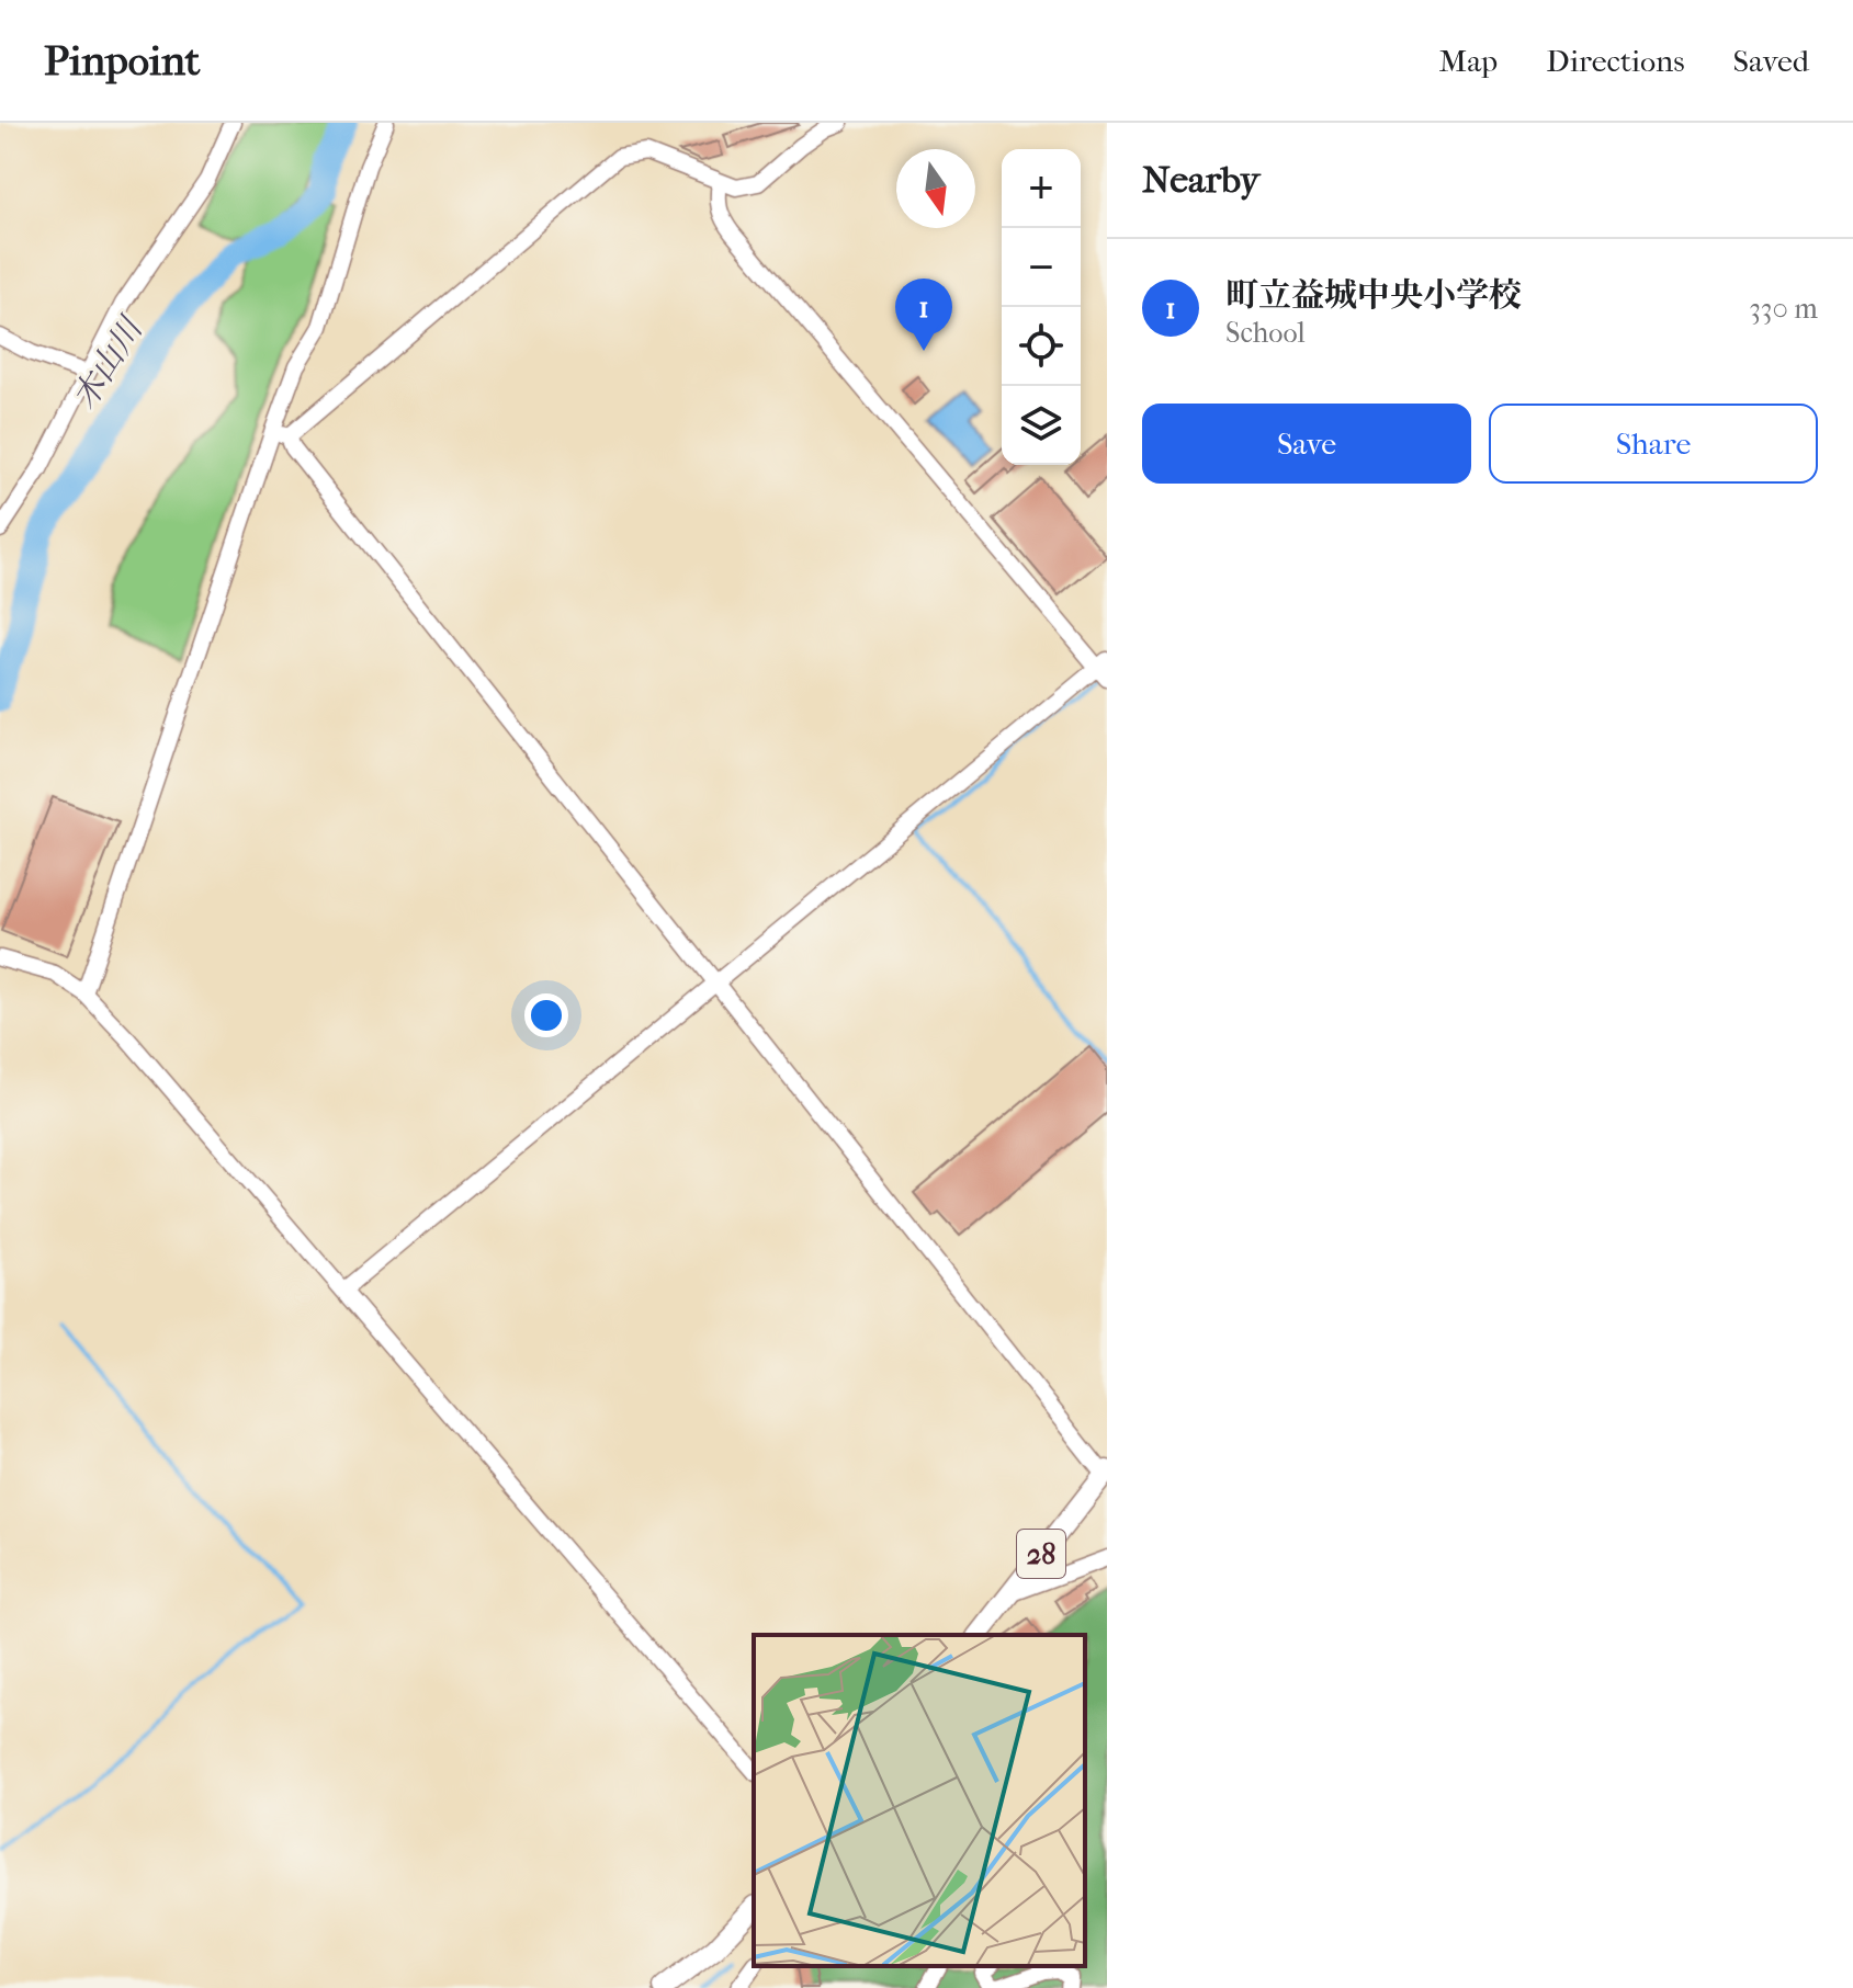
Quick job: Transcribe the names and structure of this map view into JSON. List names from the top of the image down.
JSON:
{
  "streets": {
    "main road": ["28"]
  },
  "water": ["木山川"],
  "north": "bottom",
  "page": {
    "header": "Pinpoint",
    "nav": ["Map", "Directions", "Saved"],
    "heading": "Nearby",
    "map_buttons": ["+", "−"],
    "list": [
      {
        "mark": "1",
        "name": "町立益城中央小学校",
        "note": "School",
        "value": "330 m"
      }
    ],
    "pins": "1",
    "buttons": ["Save", "Share"]
  }
}
